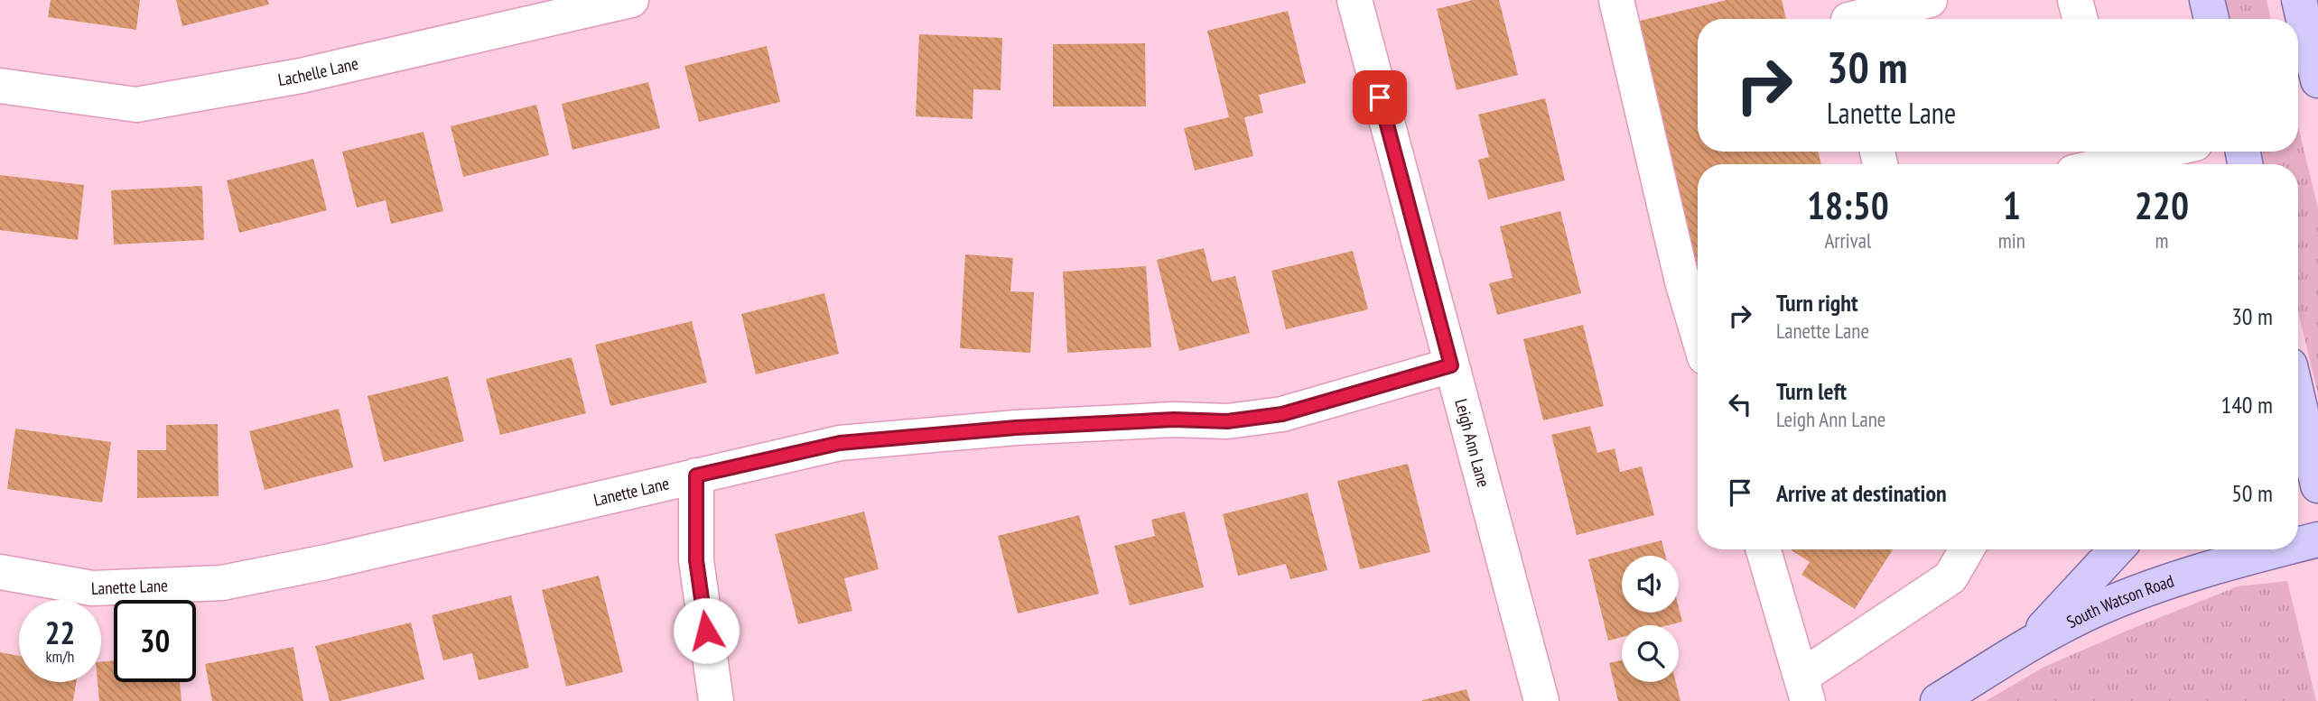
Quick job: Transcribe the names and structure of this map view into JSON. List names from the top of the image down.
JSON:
{
  "streets": {
    "main road": ["South Watson Road"],
    "street": ["Lachelle Lane", "Leigh Ann Lane", "Lanette Lane"]
  },
  "crossings": [
    ["Leigh Ann Lane", "Lanette Lane"]
  ],
  "page": {
    "turn": ["30 m", "Lanette Lane"],
    "eta": [
      "18:50",
      "Arrival",
      "1",
      "min",
      "220",
      "m"
    ],
    "list": [
      {
        "name": "Turn right",
        "note": "Lanette Lane",
        "value": "30 m"
      },
      {
        "name": "Turn left",
        "note": "Leigh Ann Lane",
        "value": "140 m"
      },
      {
        "name": "Arrive at destination",
        "value": "50 m"
      }
    ],
    "speed": "22 km/h",
    "limit": "30"
  }
}
